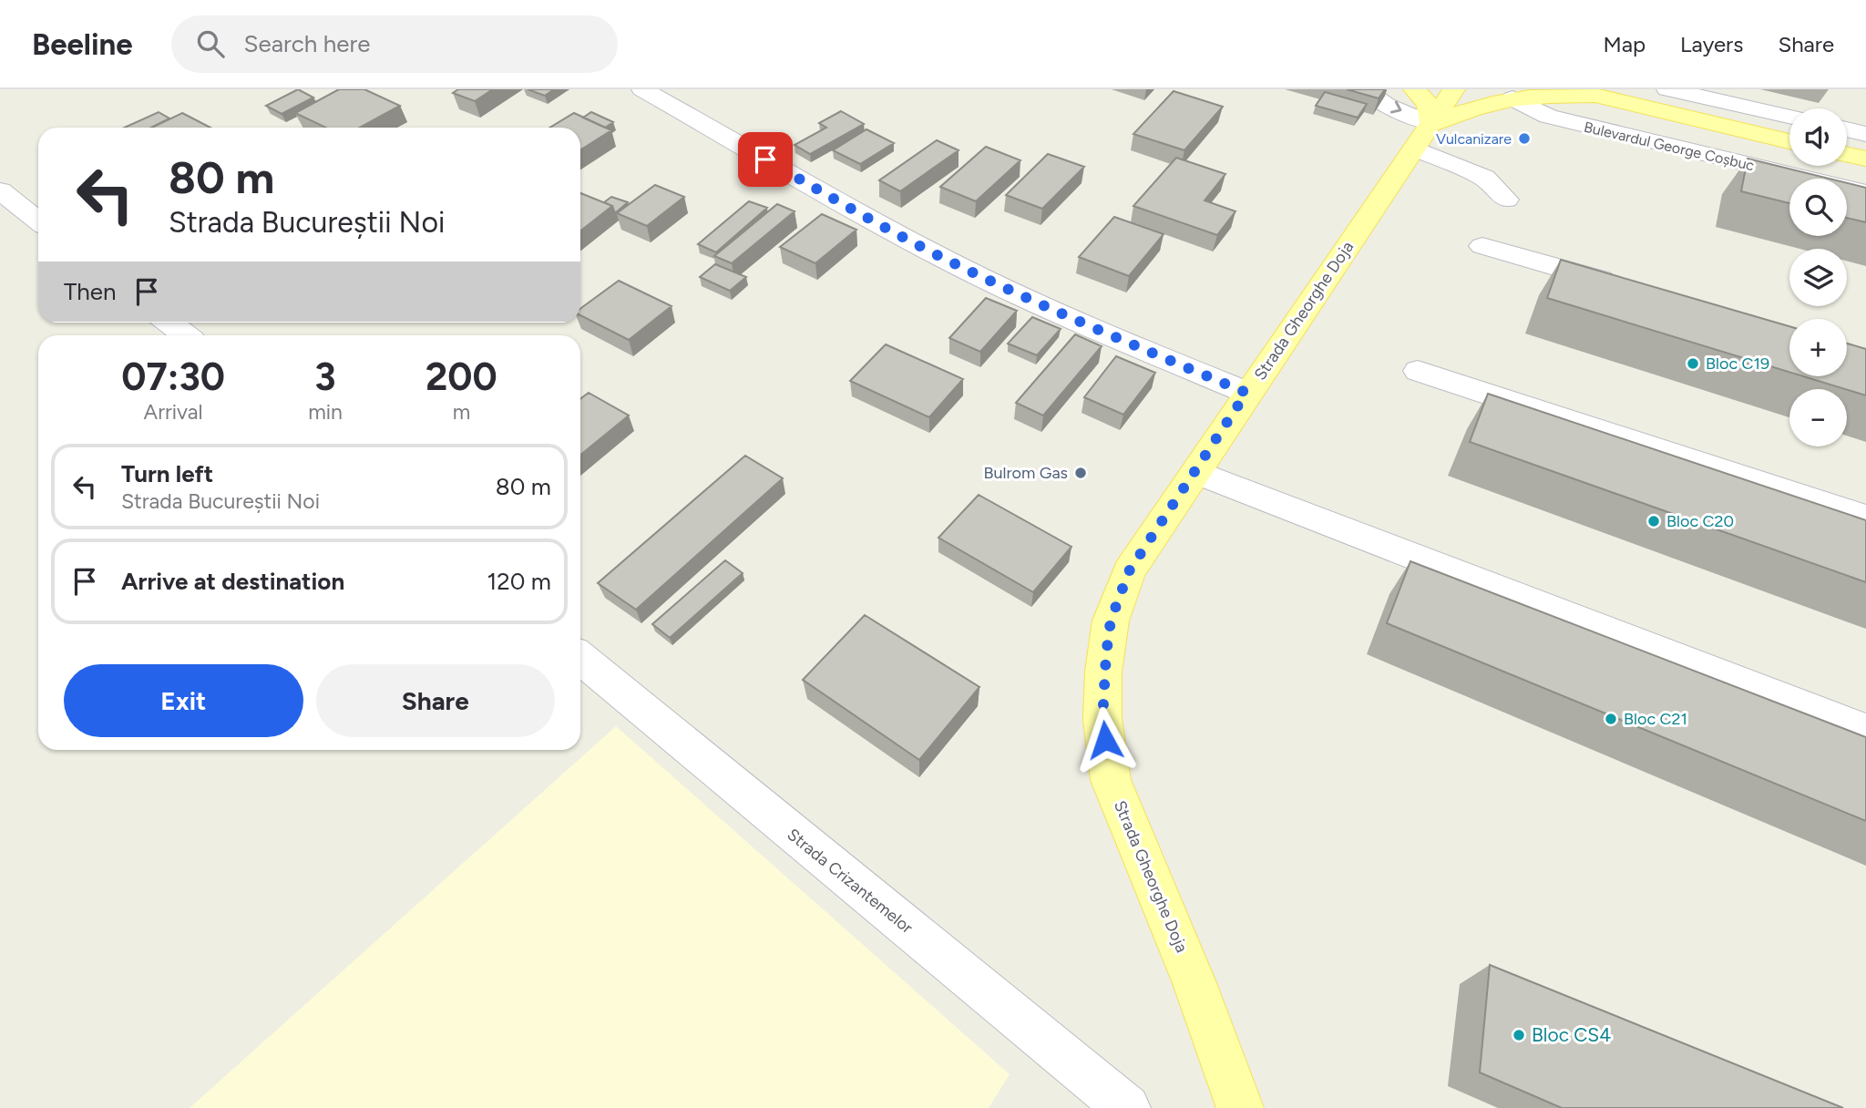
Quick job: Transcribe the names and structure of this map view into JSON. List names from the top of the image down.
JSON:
{
  "streets": {
    "main road": ["Bulevardul George Coșbuc", "Strada Gheorghe Doja"],
    "street": ["Strada Crizantemelor"]
  },
  "places": [
    "Vulcanizare",
    "Bloc C19",
    "Bulrom Gas",
    "Bloc C20",
    "Bloc C21",
    "Bloc CS4"
  ],
  "page": {
    "header": "Beeline",
    "search": "Search here",
    "nav": ["Map", "Layers", "Share"],
    "map_buttons": ["+", "−"],
    "turn": ["80 m", "Strada Bucureștii Noi"],
    "then": "Then",
    "eta": [
      "07:30",
      "Arrival",
      "3",
      "min",
      "200",
      "m"
    ],
    "list": [
      {
        "name": "Turn left",
        "note": "Strada Bucureștii Noi",
        "value": "80 m"
      },
      {
        "name": "Arrive at destination",
        "value": "120 m"
      }
    ],
    "buttons": ["Exit", "Share"]
  }
}
